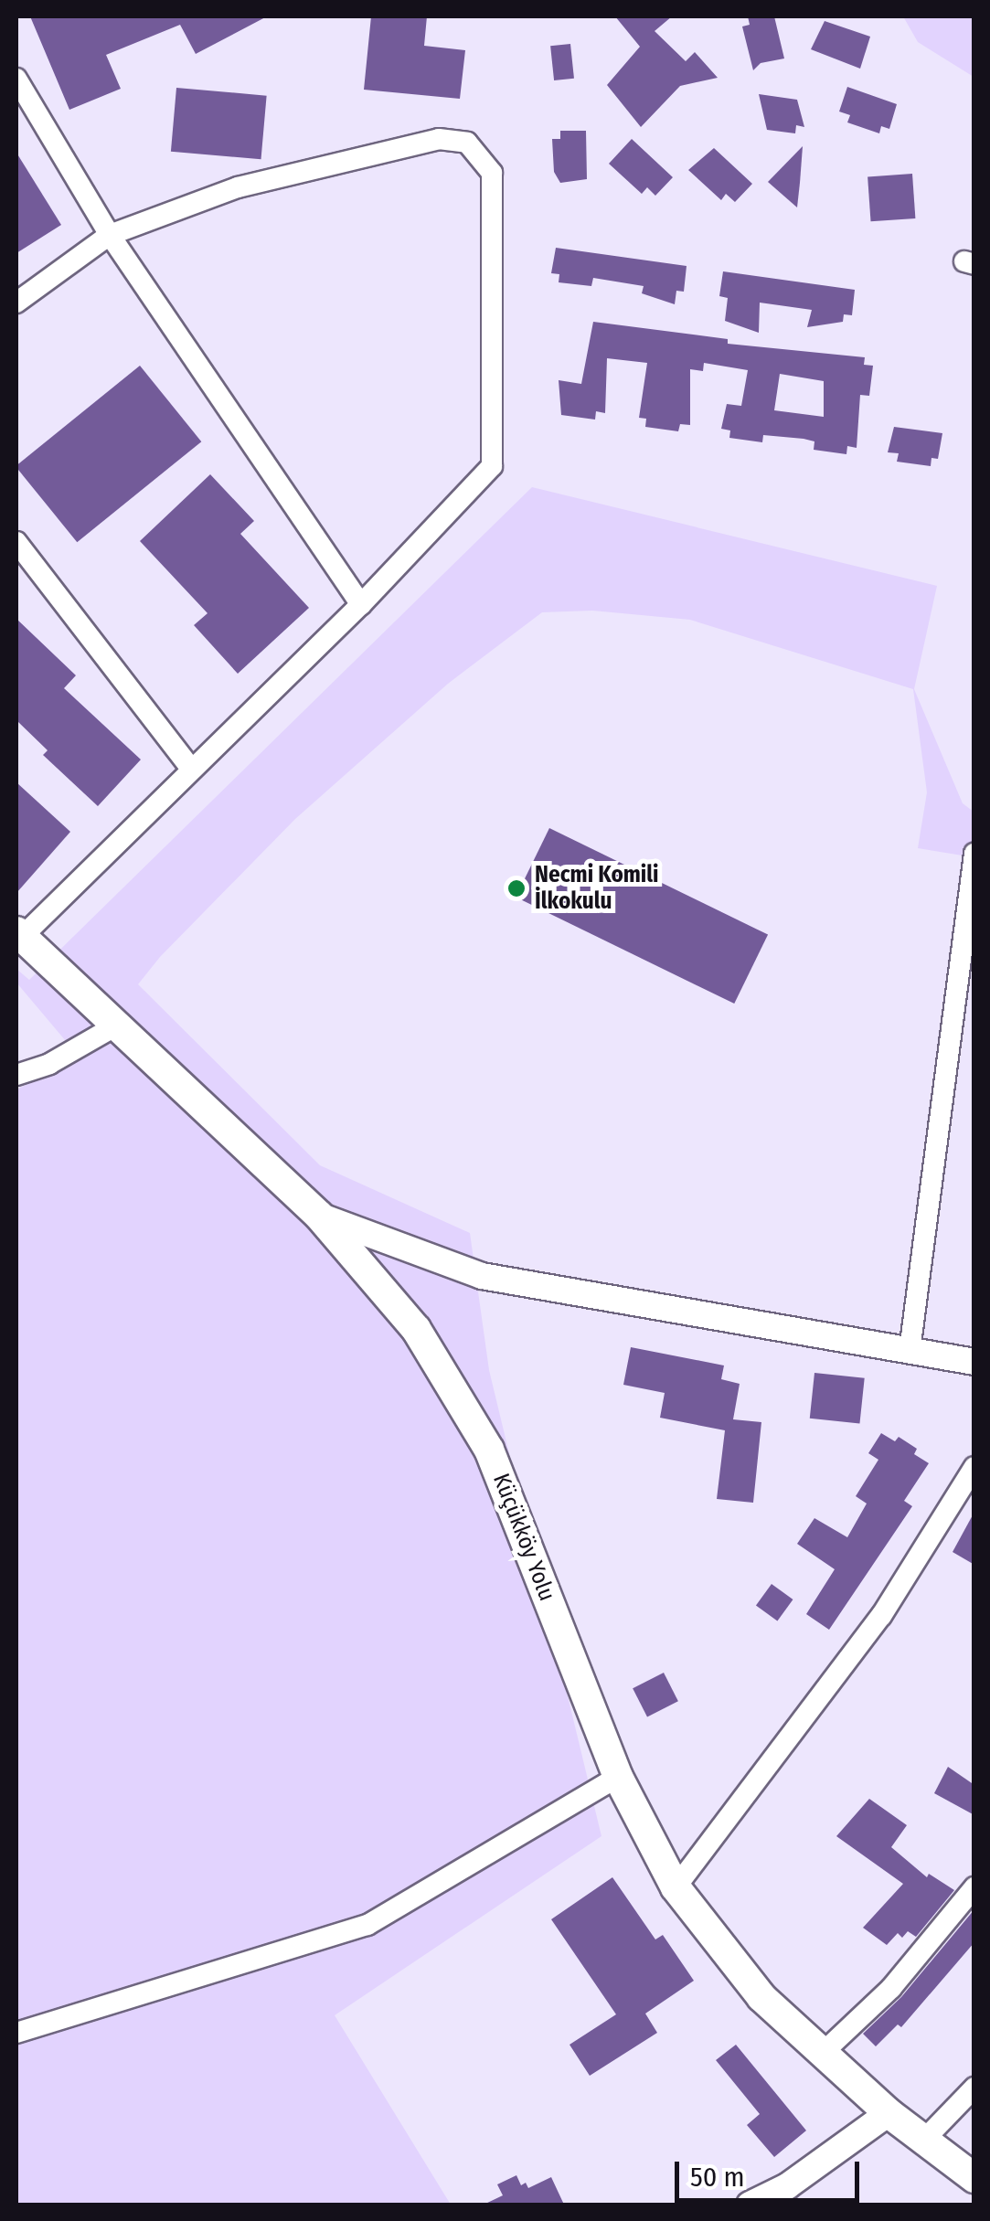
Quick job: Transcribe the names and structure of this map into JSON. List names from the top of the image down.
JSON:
{
  "streets": {
    "main road": ["Küçükköy Yolu"]
  },
  "places": ["Necmi Komili İlkokulu"],
  "scale_bar": "50 m"
}
